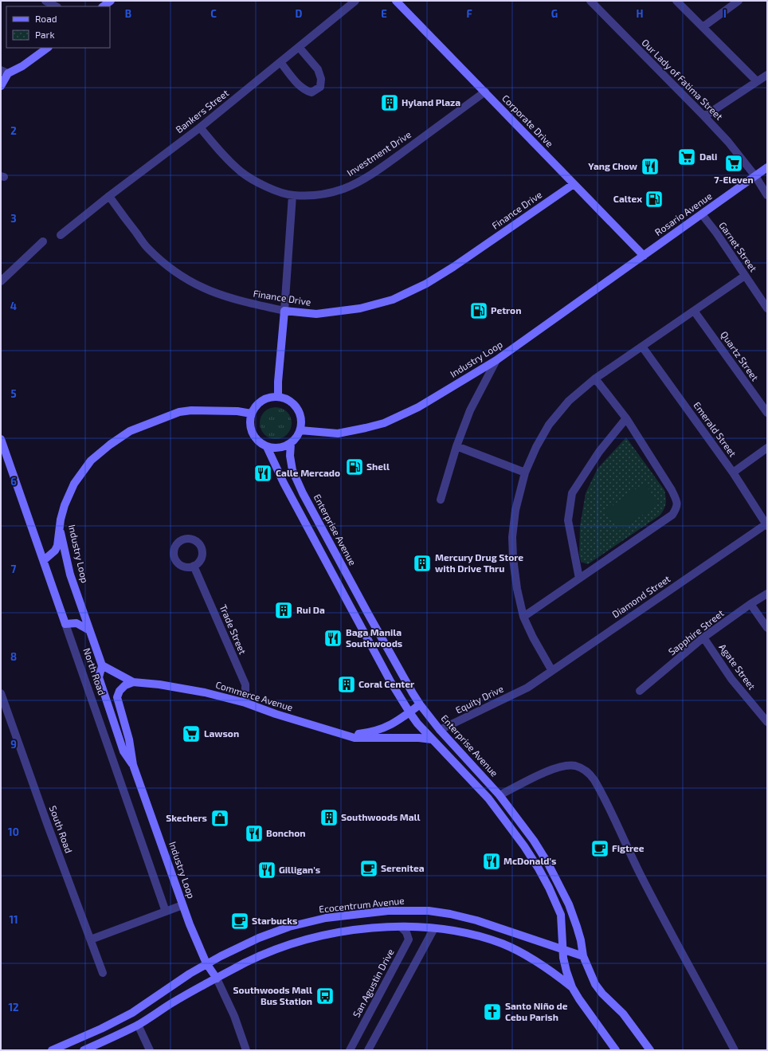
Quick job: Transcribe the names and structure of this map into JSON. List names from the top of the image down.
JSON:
{
  "streets": {
    "street": [
      "Our Lady of Fatima Street",
      "Bankers Street",
      "Corporate Drive",
      "Investment Drive",
      "Finance Drive",
      "Rosario Avenue",
      "Garnet Street",
      "Quartz Street",
      "Industry Loop",
      "Emerald Street",
      "Enterprise Avenue",
      "Diamond Street",
      "Trade Street",
      "Sapphire Street",
      "Agate Street",
      "North Road",
      "Commerce Avenue",
      "Equity Drive",
      "South Road",
      "Ecocentrum Avenue",
      "San Agustin Drive"
    ]
  },
  "crossings": [
    ["Our Lady of Fatima Street", "Rosario Avenue"],
    ["Bankers Street", "Investment Drive"],
    ["Bankers Street", "Finance Drive"],
    ["Corporate Drive", "Investment Drive"],
    ["Corporate Drive", "Finance Drive"],
    ["Corporate Drive", "Rosario Avenue"],
    ["Corporate Drive", "Industry Loop"],
    ["Rosario Avenue", "Garnet Street"],
    ["Rosario Avenue", "Industry Loop"],
    ["Industry Loop", "Enterprise Avenue"],
    ["Industry Loop", "Commerce Avenue"],
    ["Industry Loop", "Ecocentrum Avenue"],
    ["Emerald Street", "Diamond Street"],
    ["Enterprise Avenue", "Commerce Avenue"],
    ["Enterprise Avenue", "Equity Drive"],
    ["Enterprise Avenue", "Ecocentrum Avenue"],
    ["Diamond Street", "Equity Drive"],
    ["Trade Street", "Commerce Avenue"],
    ["Sapphire Street", "Agate Street"]
  ],
  "places": {
    "building": [
      "Hyland Plaza",
      "Mercury Drug Store with Drive Thru",
      "Rui Da",
      "Coral Center",
      "Southwoods Mall"
    ],
    "supermarket": ["Dali", "7-Eleven", "Lawson"],
    "restaurant": [
      "Yang Chow",
      "Calle Mercado",
      "Baga Manila Southwoods",
      "Bonchon",
      "McDonald's",
      "Gilligan's"
    ],
    "fuel station": ["Caltex", "Petron", "Shell"],
    "shop": ["Skechers"],
    "cafe": ["Figtree", "Serenitea", "Starbucks"],
    "bus stop": ["Southwoods Mall Bus Station"],
    "church": ["Santo Niño de Cebu Parish"]
  },
  "legend": ["Road", "Park"],
  "grid": {
    "columns": [
      "B",
      "C",
      "D",
      "E",
      "F",
      "G",
      "H",
      "I"
    ],
    "rows": [
      "2",
      "3",
      "4",
      "5",
      "6",
      "7",
      "8",
      "9",
      "10",
      "11",
      "12"
    ]
  }
}
